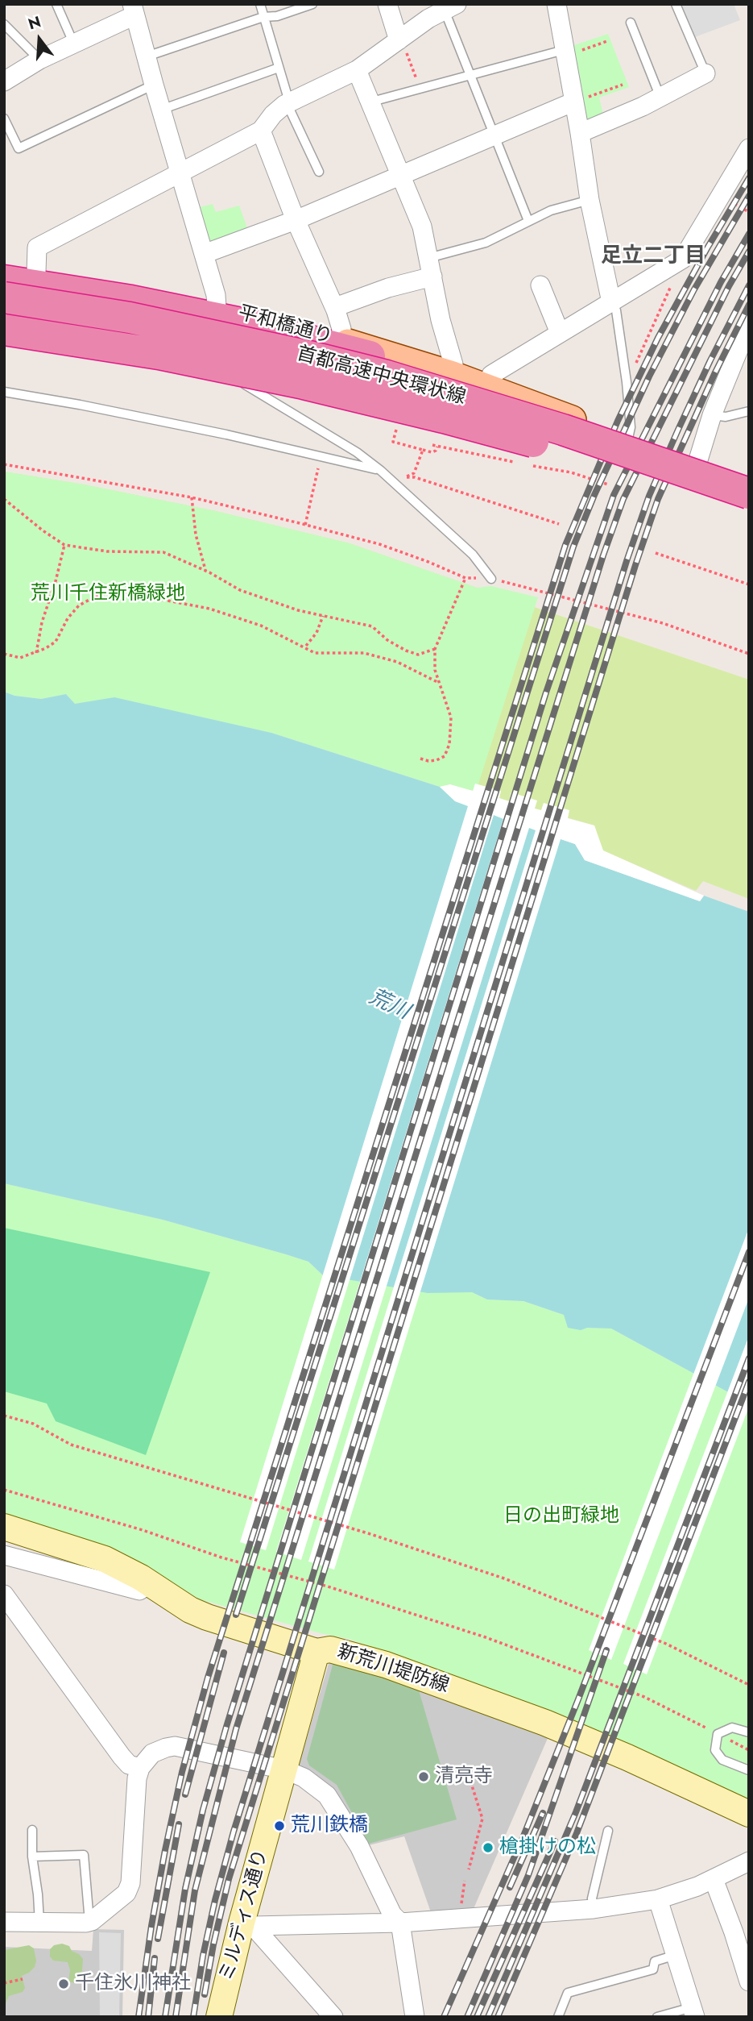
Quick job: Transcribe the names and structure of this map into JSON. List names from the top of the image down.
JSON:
{
  "streets": {
    "highway": ["首都高速中央環状線"],
    "main road": ["平和橋通り", "新荒川堤防線", "ミルディス通り"]
  },
  "crossings": [
    ["新荒川堤防線", "ミルディス通り"]
  ],
  "districts": ["足立二丁目"],
  "water": ["荒川"],
  "parks": ["荒川千住新橋緑地", "日の出町緑地"],
  "places": [
    "清亮寺",
    "荒川鉄橋",
    "槍掛けの松",
    "千住氷川神社"
  ],
  "north": "top"
}
